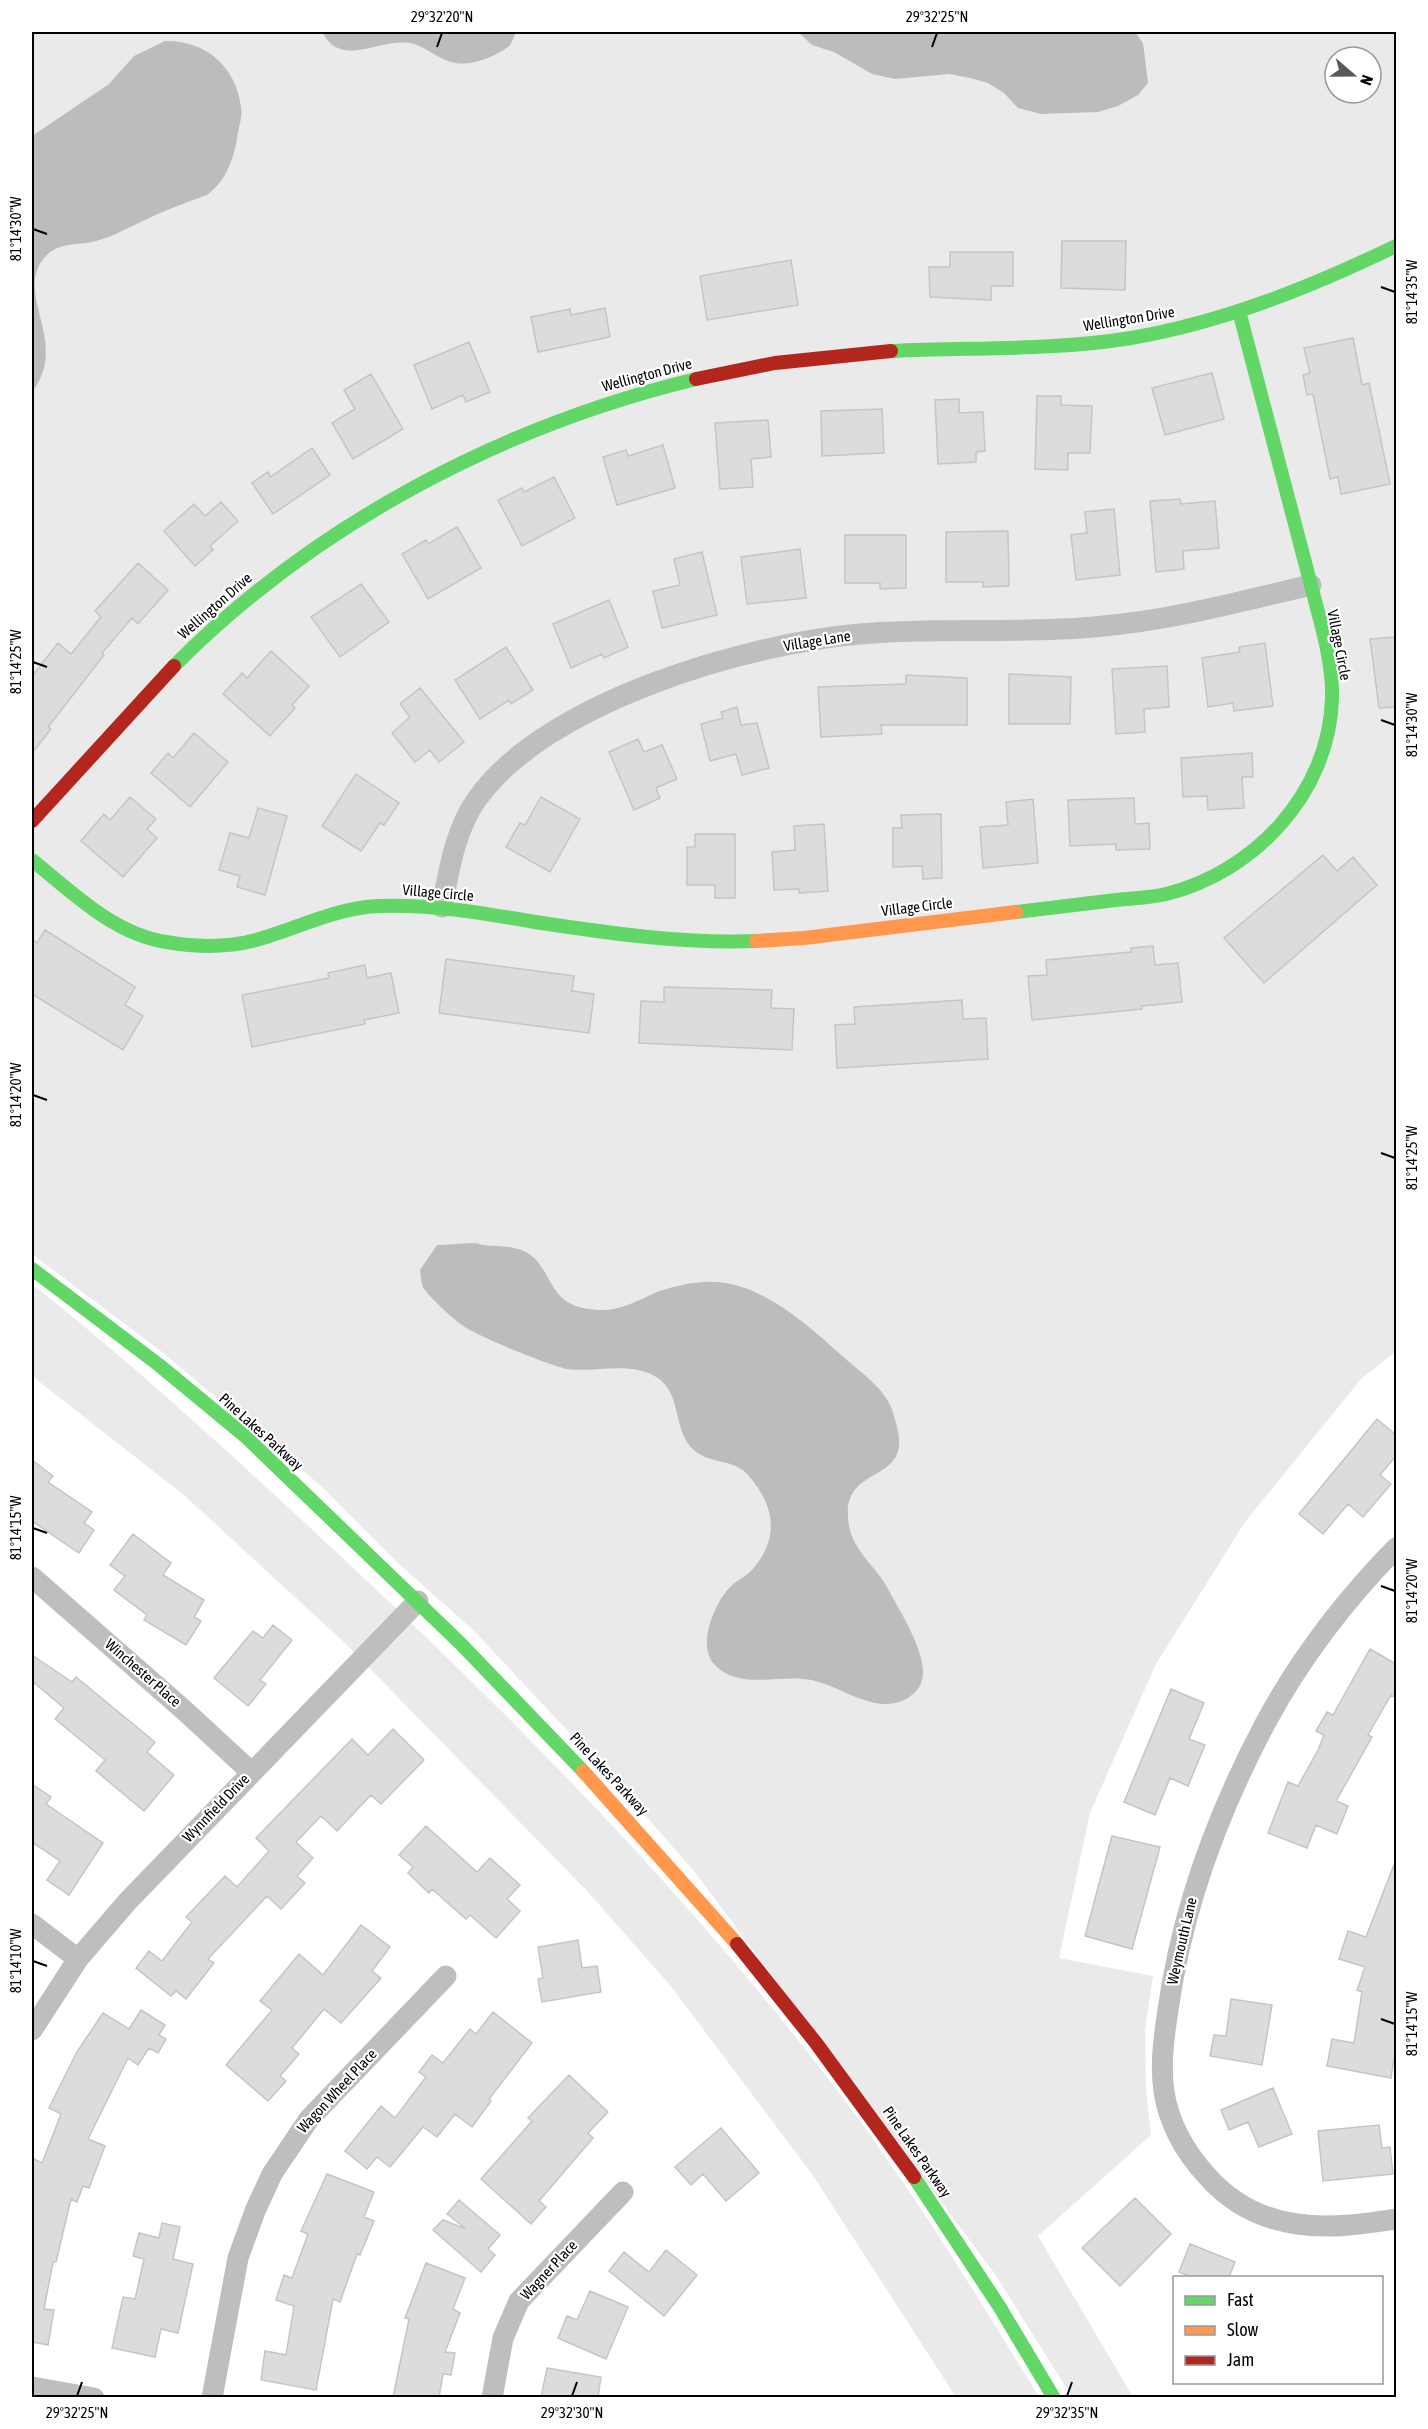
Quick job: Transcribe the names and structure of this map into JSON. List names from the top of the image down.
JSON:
{
  "streets": {
    "street": [
      "Wellington Drive",
      "Village Lane",
      "Village Circle",
      "Pine Lakes Parkway",
      "Winchester Place",
      "Wynnfield Drive",
      "Weymouth Lane",
      "Wagon Wheel Place",
      "Wagner Place"
    ]
  },
  "crossings": [
    ["Wellington Drive", "Village Circle"],
    ["Village Lane", "Village Circle"],
    ["Pine Lakes Parkway", "Wynnfield Drive"],
    ["Winchester Place", "Wynnfield Drive"]
  ],
  "legend": ["Fast", "Slow", "Jam"],
  "north": "right",
  "coordinates": [
    "29°32'20\"N",
    "29°32'25\"N",
    "81°14'30\"W",
    "81°14'35\"W",
    "81°14'25\"W",
    "81°14'20\"W",
    "81°14'15\"W",
    "81°14'10\"W",
    "29°32'30\"N",
    "29°32'35\"N"
  ]
}
